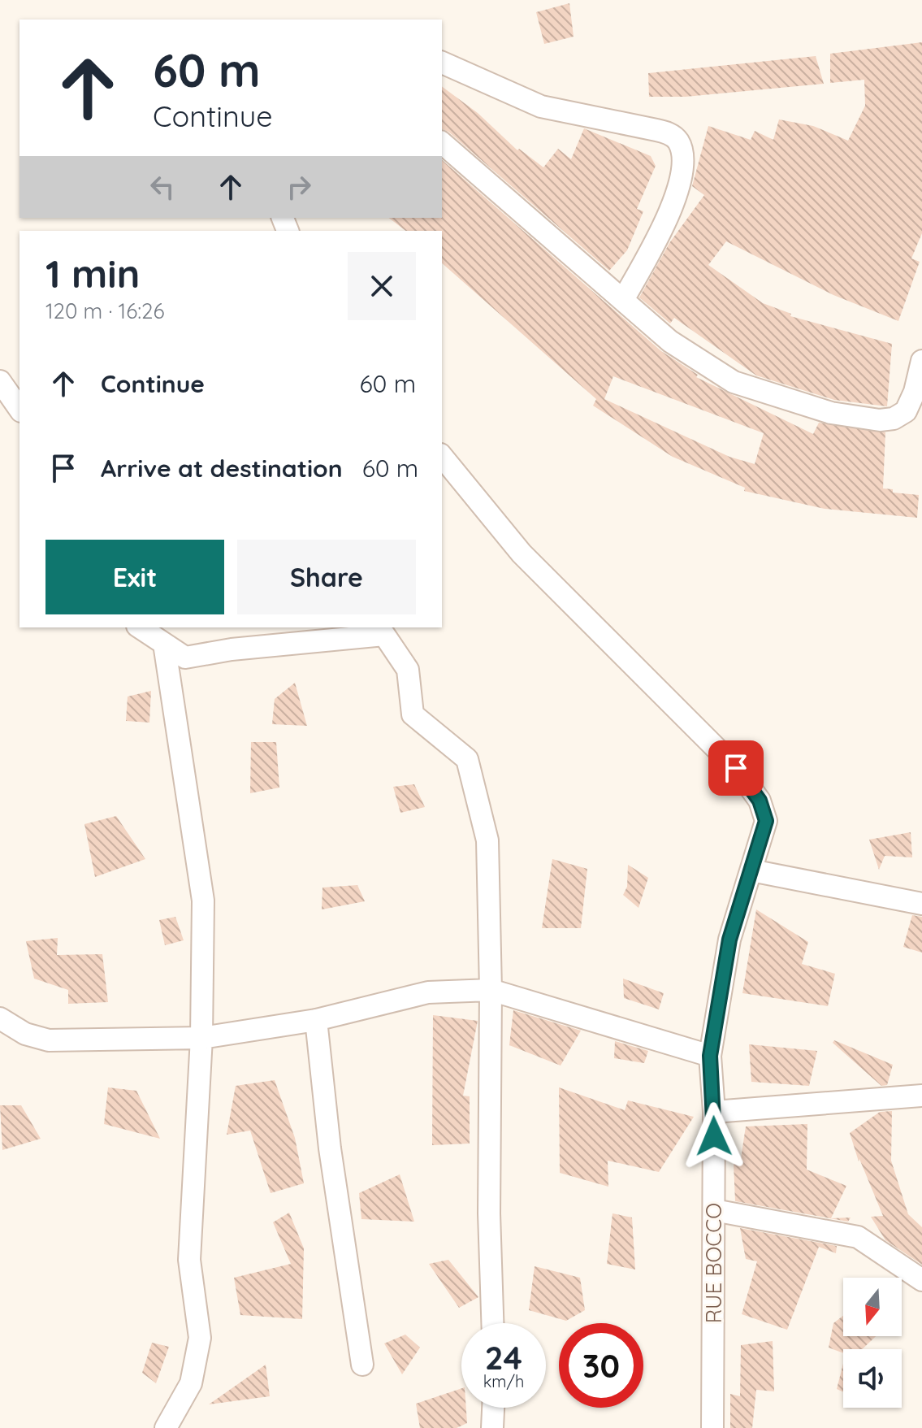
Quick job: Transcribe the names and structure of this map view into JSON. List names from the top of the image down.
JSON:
{
  "streets": {
    "street": ["RUE BOCCO"]
  },
  "north": "bottom",
  "page": {
    "turn": ["60 m", "Continue"],
    "heading": ["1 min", "120 m · 16:26"],
    "list": [
      {
        "name": "Continue",
        "value": "60 m"
      },
      {
        "name": "Arrive at destination",
        "value": "60 m"
      }
    ],
    "buttons": ["Exit", "Share"],
    "speed": "24 km/h",
    "limit": "30"
  }
}
